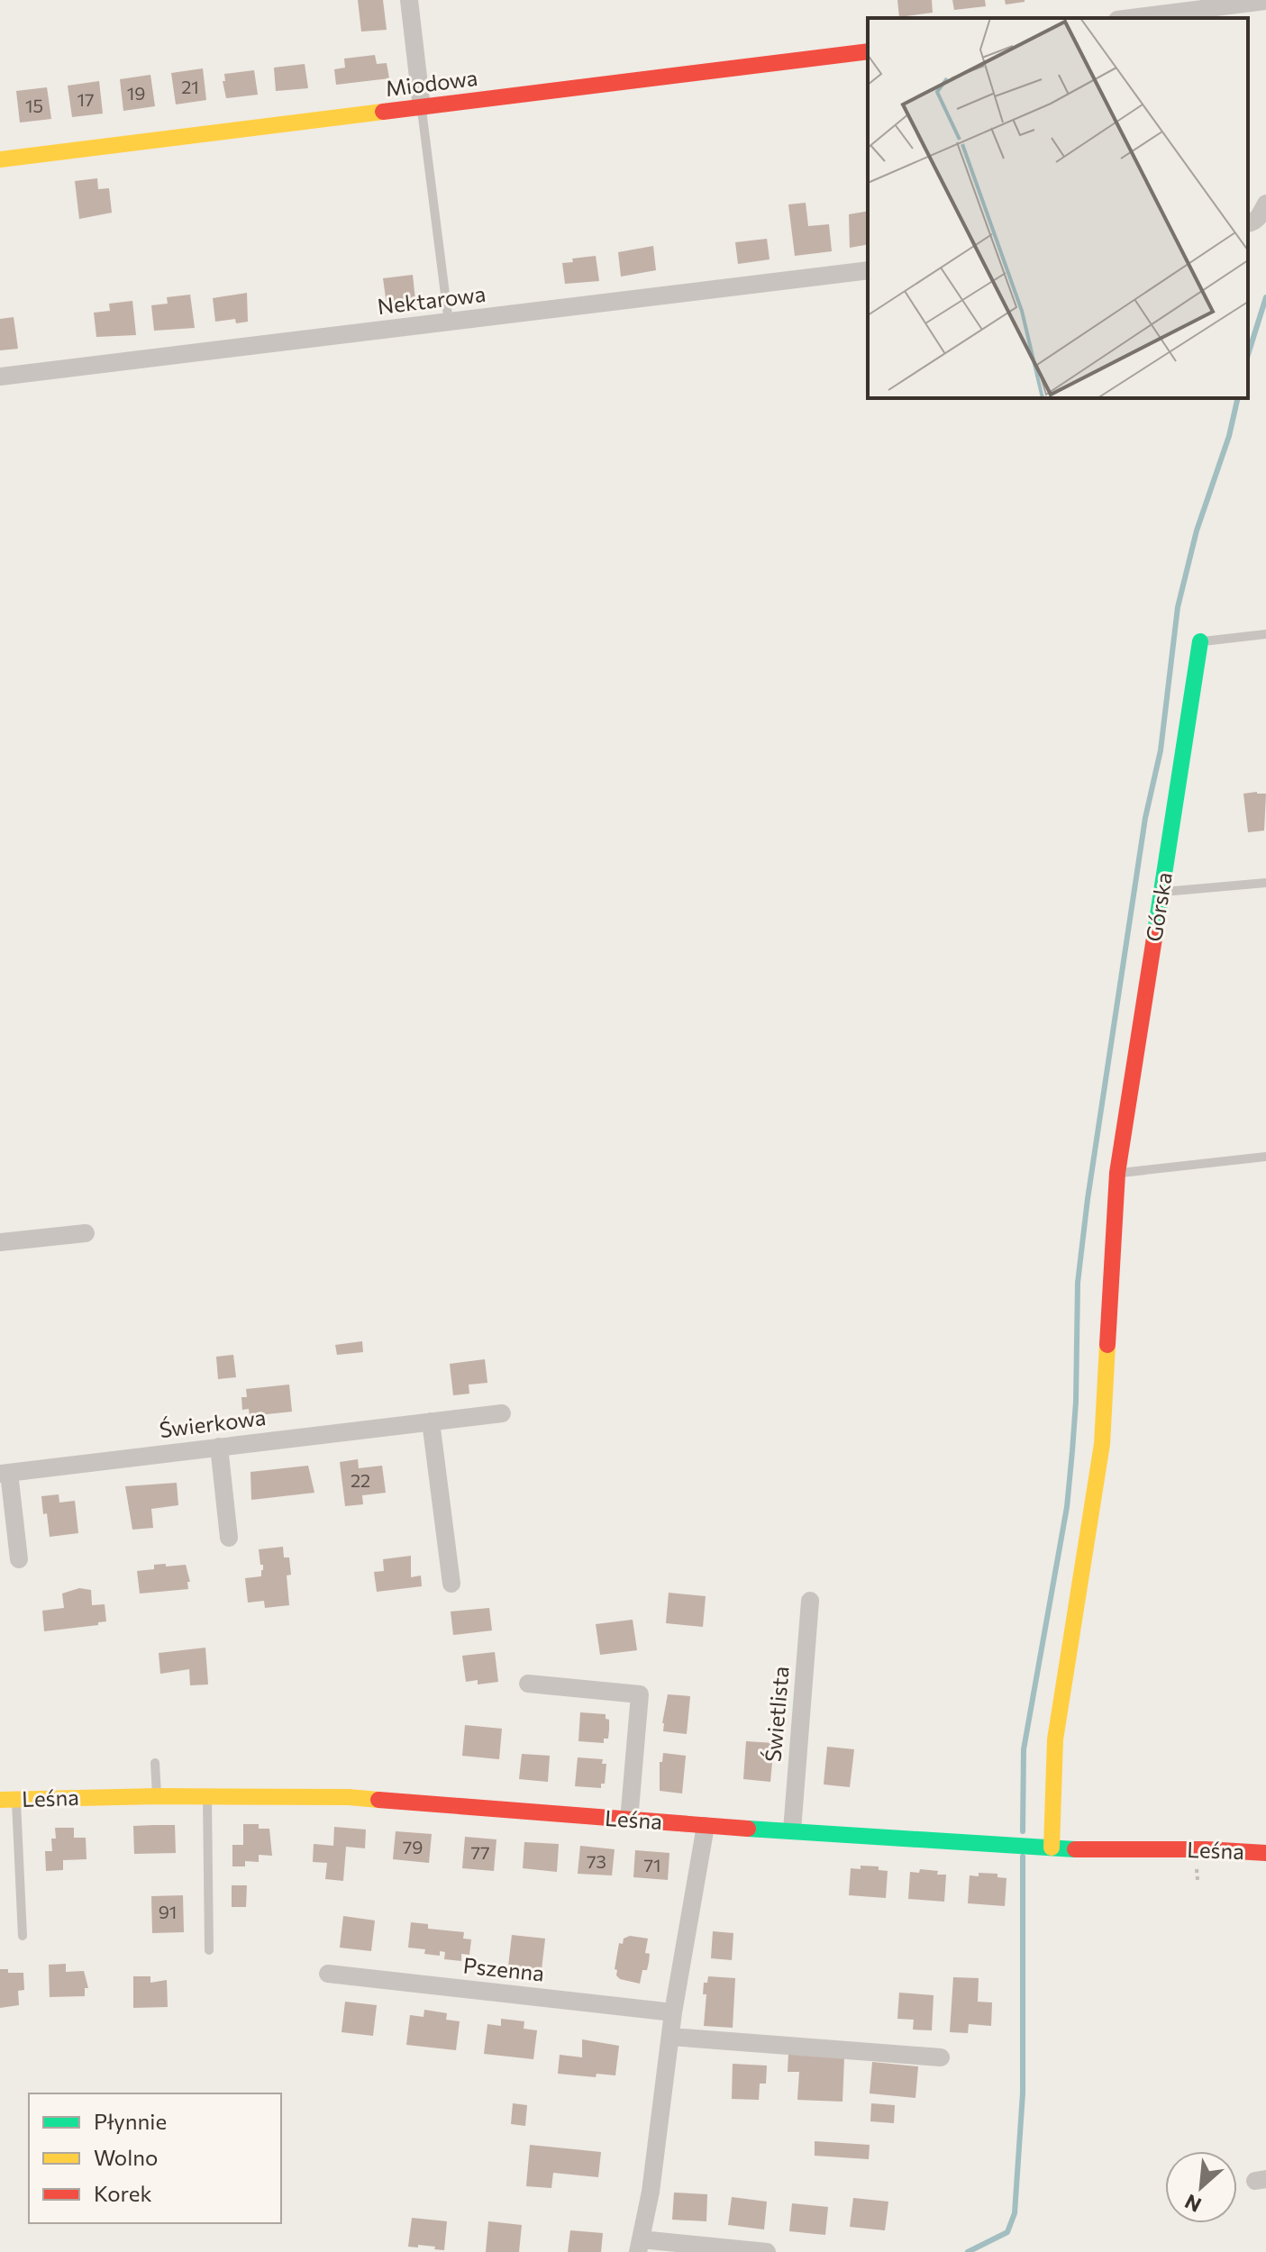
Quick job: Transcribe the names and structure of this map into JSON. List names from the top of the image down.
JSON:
{
  "streets": {
    "street": [
      "Miodowa",
      "Nektarowa",
      "Górska",
      "Świerkowa",
      "Świetlista",
      "Leśna",
      "Pszenna"
    ]
  },
  "crossings": [
    ["Górska", "Leśna"],
    ["Świetlista", "Leśna"]
  ],
  "house_numbers": [
    "21",
    "19",
    "17",
    "15",
    "22",
    "79",
    "77",
    "73",
    "71",
    "91"
  ],
  "legend": ["Płynnie", "Wolno", "Korek"],
  "north": "bottom left"
}
